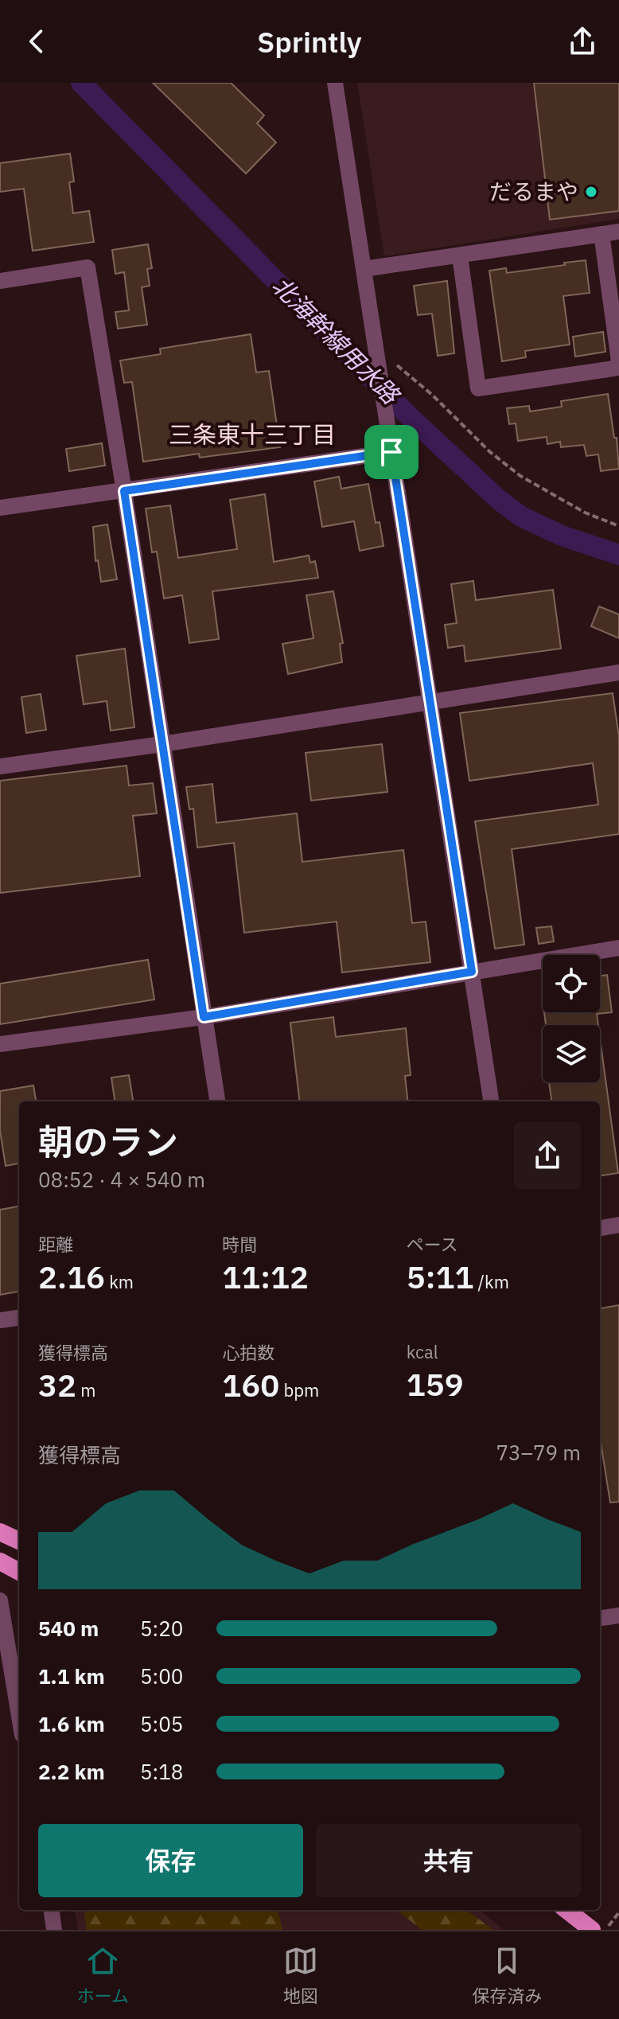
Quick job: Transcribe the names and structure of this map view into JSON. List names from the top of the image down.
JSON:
{
  "districts": ["三条東十三丁目"],
  "water": ["北海幹線用水路"],
  "places": ["だるまや"],
  "page": {
    "header": "Sprintly",
    "heading": ["朝のラン", "08:52 · 4 × 540 m"],
    "stats": [
      ["距離", "2.16 km"],
      ["時間", "11:12"],
      ["ペース", "5:11 /km"],
      ["獲得標高", "32 m"],
      ["心拍数", "160 bpm"],
      ["kcal", "159"]
    ],
    "chart": ["獲得標高", "73–79 m"],
    "list": [
      {
        "name": "540 m",
        "note": "5:20"
      },
      {
        "name": "1.1 km",
        "note": "5:00"
      },
      {
        "name": "1.6 km",
        "note": "5:05"
      },
      {
        "name": "2.2 km",
        "note": "5:18"
      }
    ],
    "buttons": ["保存", "共有"],
    "tabs": ["ホーム", "地図", "保存済み"]
  }
}
